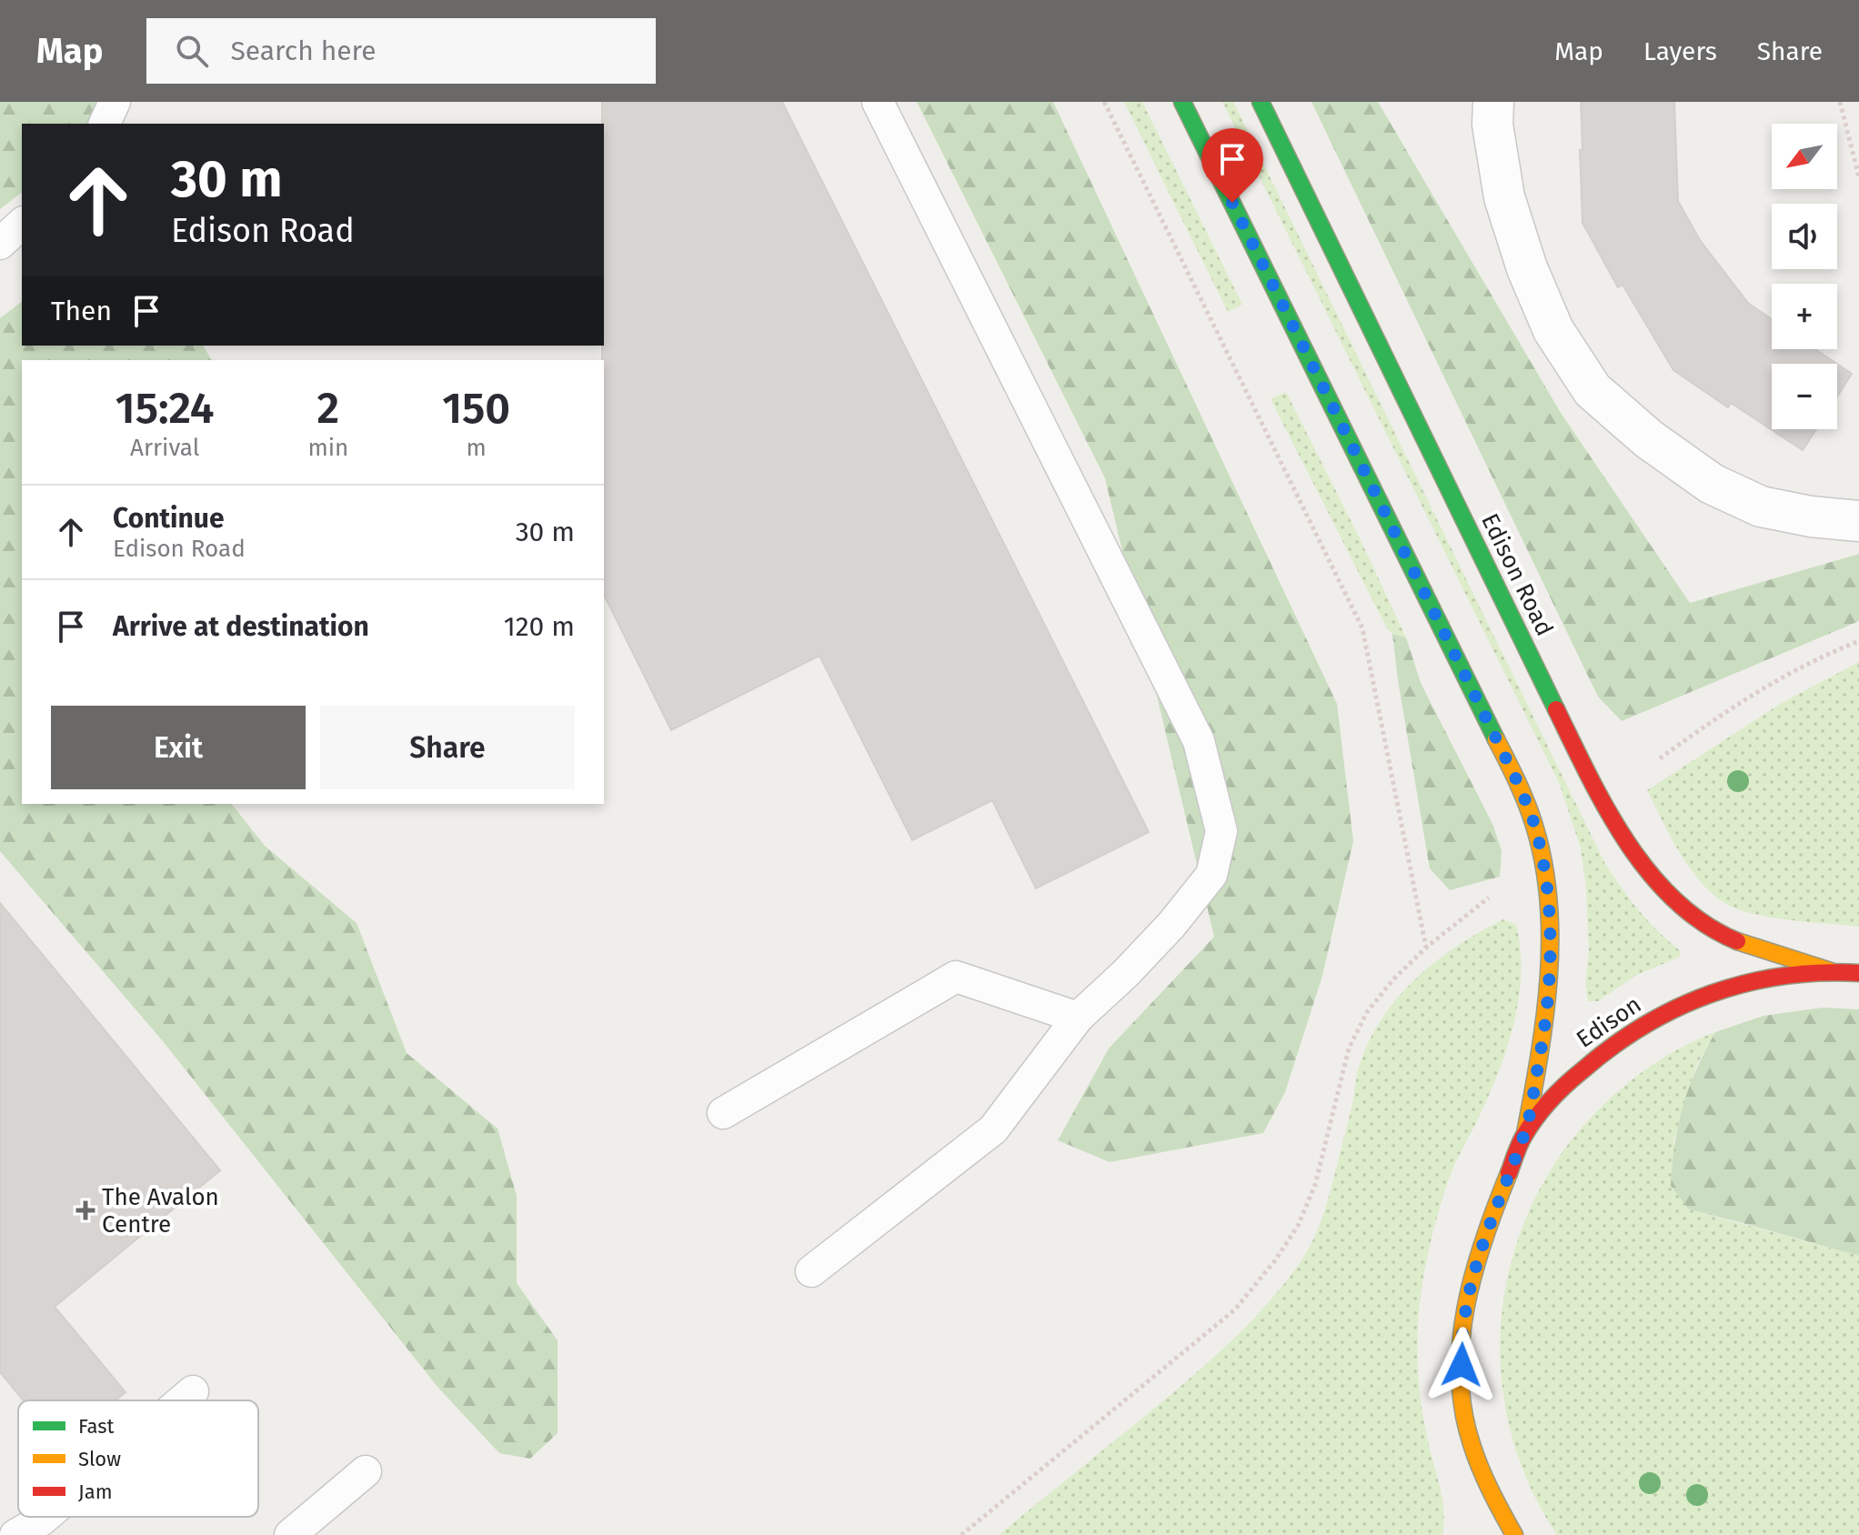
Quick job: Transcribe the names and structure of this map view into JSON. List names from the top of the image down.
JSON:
{
  "streets": {
    "main road": ["Edison Road", "Edison"]
  },
  "crossings": [
    ["Edison Road", "Edison"]
  ],
  "places": {
    "health": ["The Avalon Centre"]
  },
  "legend": ["Fast", "Slow", "Jam"],
  "north": "bottom left",
  "page": {
    "header": "Map",
    "search": "Search here",
    "nav": ["Map", "Layers", "Share"],
    "map_buttons": ["+", "−"],
    "turn": ["30 m", "Edison Road"],
    "then": "Then",
    "eta": [
      "15:24",
      "Arrival",
      "2",
      "min",
      "150",
      "m"
    ],
    "list": [
      {
        "name": "Continue",
        "note": "Edison Road",
        "value": "30 m"
      },
      {
        "name": "Arrive at destination",
        "value": "120 m"
      }
    ],
    "buttons": ["Exit", "Share"]
  }
}
